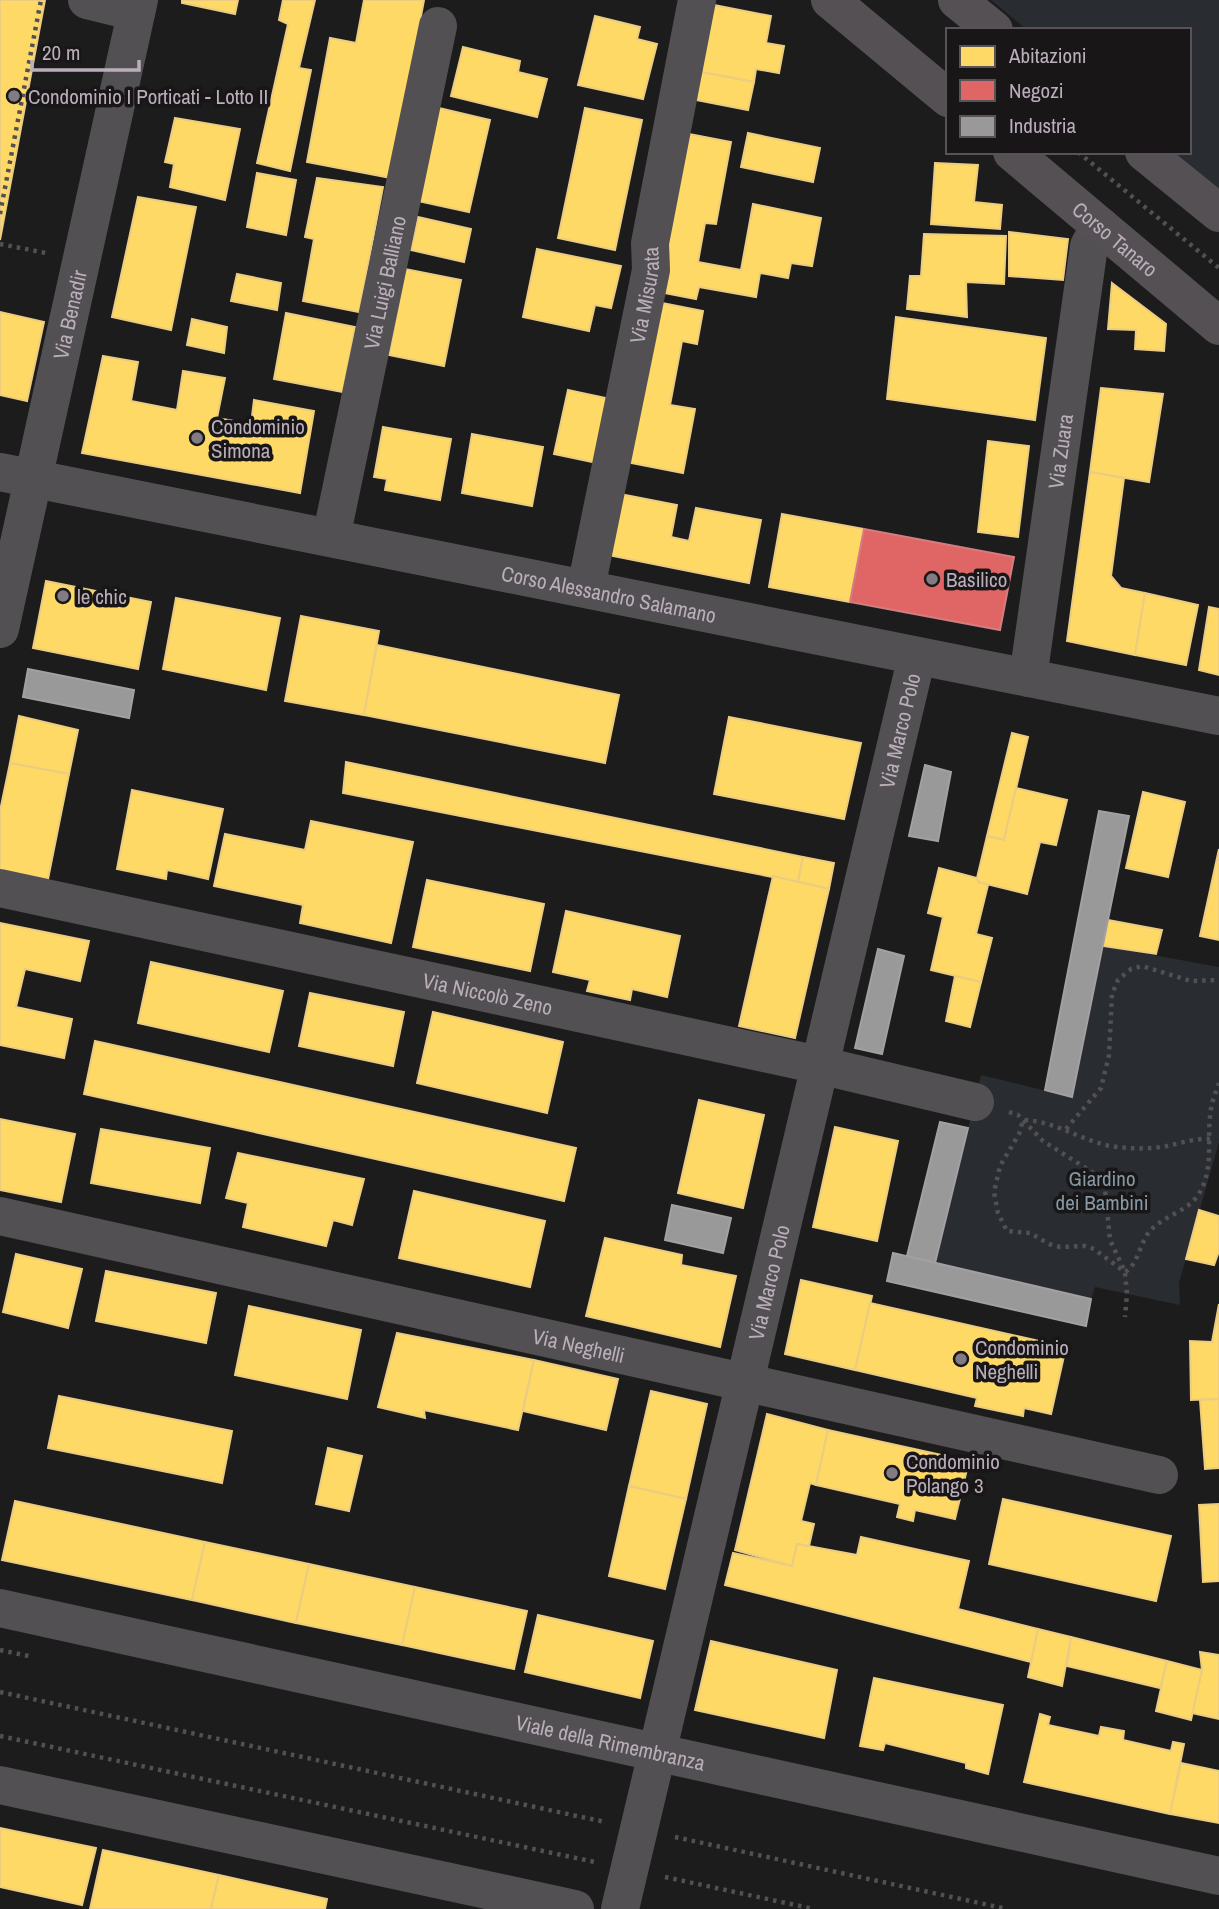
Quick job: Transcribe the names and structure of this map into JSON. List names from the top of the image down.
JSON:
{
  "streets": {
    "main road": ["Corso Tanaro"],
    "street": [
      "Via Luigi Balliano",
      "Via Misurata",
      "Via Benadir",
      "Via Zuara",
      "Corso Alessandro Salamano",
      "Via Marco Polo",
      "Via Niccolò Zeno",
      "Via Neghelli",
      "Viale della Rimembranza"
    ]
  },
  "crossings": [
    ["Corso Tanaro", "Via Zuara"],
    ["Via Luigi Balliano", "Corso Alessandro Salamano"],
    ["Via Misurata", "Corso Alessandro Salamano"],
    ["Via Benadir", "Corso Alessandro Salamano"],
    ["Via Zuara", "Corso Alessandro Salamano"],
    ["Corso Alessandro Salamano", "Via Marco Polo"],
    ["Via Marco Polo", "Via Niccolò Zeno"],
    ["Via Marco Polo", "Via Neghelli"],
    ["Via Marco Polo", "Viale della Rimembranza"]
  ],
  "parks": ["Giardino dei Bambini"],
  "places": [
    "Condominio I Porticati - Lotto II",
    "Condominio Simona",
    "Basilico",
    "le chic",
    "Condominio Neghelli",
    "Condominio Polango 3"
  ],
  "legend": ["Abitazioni", "Negozi", "Industria"],
  "scale_bar": "20 m"
}
